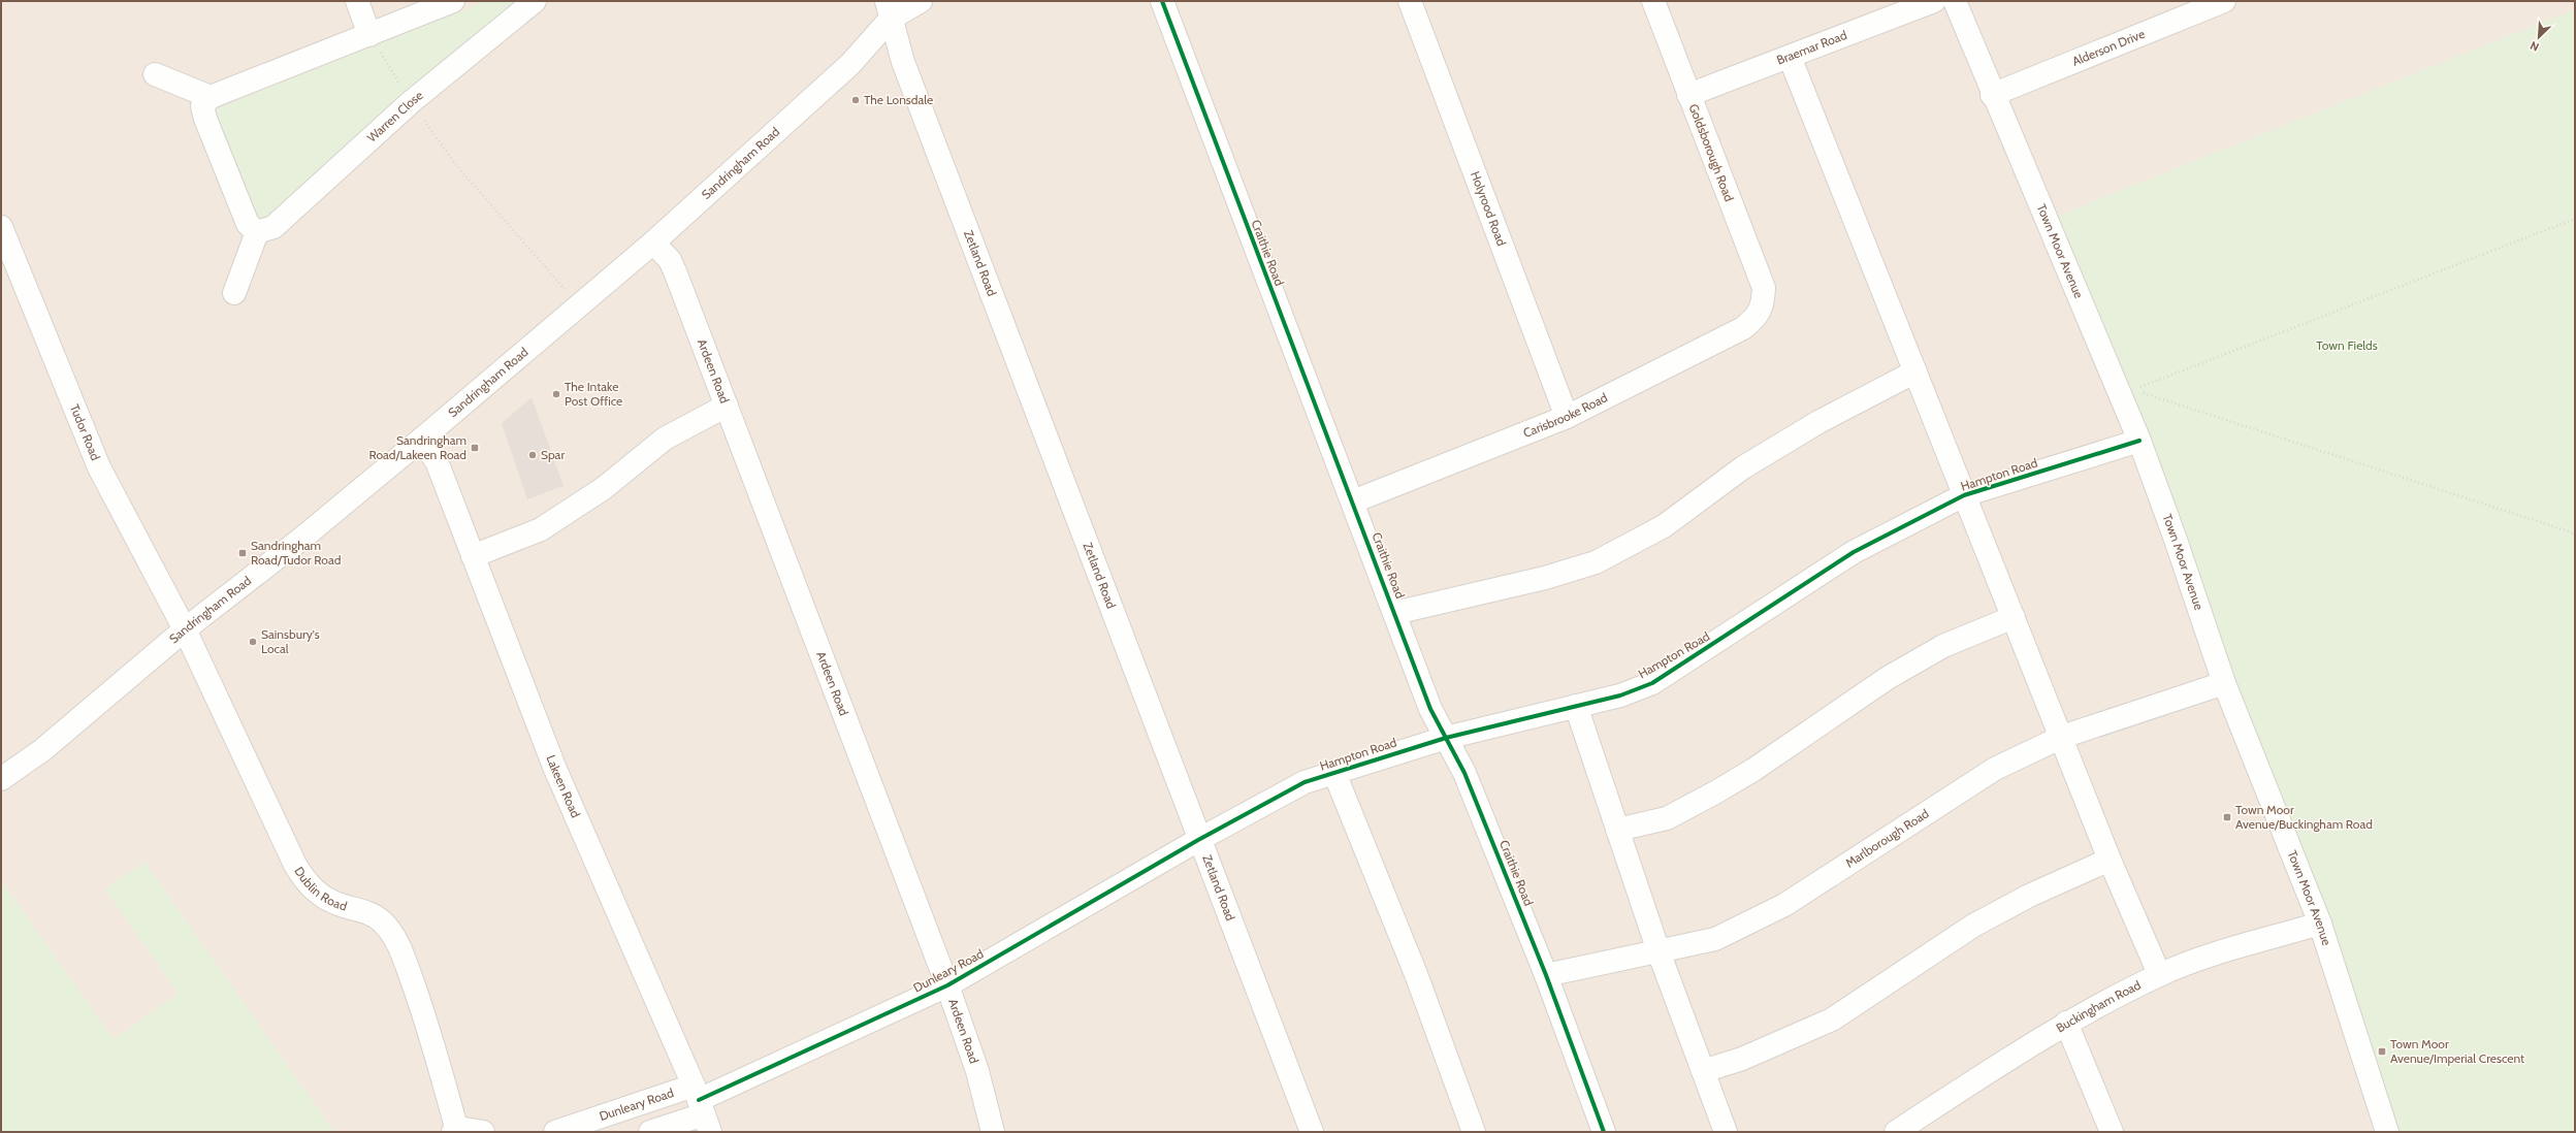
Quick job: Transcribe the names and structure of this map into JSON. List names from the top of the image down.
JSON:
{
  "streets": {
    "street": [
      "Alderson Drive",
      "Braemar Road",
      "Warren Close",
      "Goldsborough Road",
      "Sandringham Road",
      "Holyrood Road",
      "Town Moor Avenue",
      "Craithie Road",
      "Zetland Road",
      "Ardeen Road",
      "Carisbrooke Road",
      "Tudor Road",
      "Hampton Road",
      "Lakeen Road",
      "Marlborough Road",
      "Dublin Road",
      "Dunleary Road",
      "Buckingham Road"
    ]
  },
  "crossings": [
    ["Alderson Drive", "Town Moor Avenue"],
    ["Braemar Road", "Goldsborough Road"],
    ["Goldsborough Road", "Carisbrooke Road"],
    ["Sandringham Road", "Zetland Road"],
    ["Sandringham Road", "Ardeen Road"],
    ["Sandringham Road", "Tudor Road"],
    ["Sandringham Road", "Lakeen Road"],
    ["Sandringham Road", "Dublin Road"],
    ["Holyrood Road", "Carisbrooke Road"],
    ["Town Moor Avenue", "Hampton Road"],
    ["Town Moor Avenue", "Marlborough Road"],
    ["Town Moor Avenue", "Buckingham Road"],
    ["Craithie Road", "Carisbrooke Road"],
    ["Craithie Road", "Hampton Road"],
    ["Craithie Road", "Marlborough Road"],
    ["Zetland Road", "Hampton Road"],
    ["Zetland Road", "Dunleary Road"],
    ["Ardeen Road", "Dunleary Road"],
    ["Tudor Road", "Dublin Road"],
    ["Hampton Road", "Dunleary Road"],
    ["Lakeen Road", "Dunleary Road"]
  ],
  "parks": ["Town Fields"],
  "places": {
    "other": [
      "The Lonsdale",
      "The Intake Post Office",
      "Spar",
      "Sainsbury's Local"
    ],
    "transit": [
      "Sandringham Road/Lakeen Road",
      "Sandringham Road/Tudor Road",
      "Town Moor Avenue/Buckingham Road",
      "Town Moor Avenue/Imperial Crescent"
    ]
  },
  "north": "bottom left"
}
